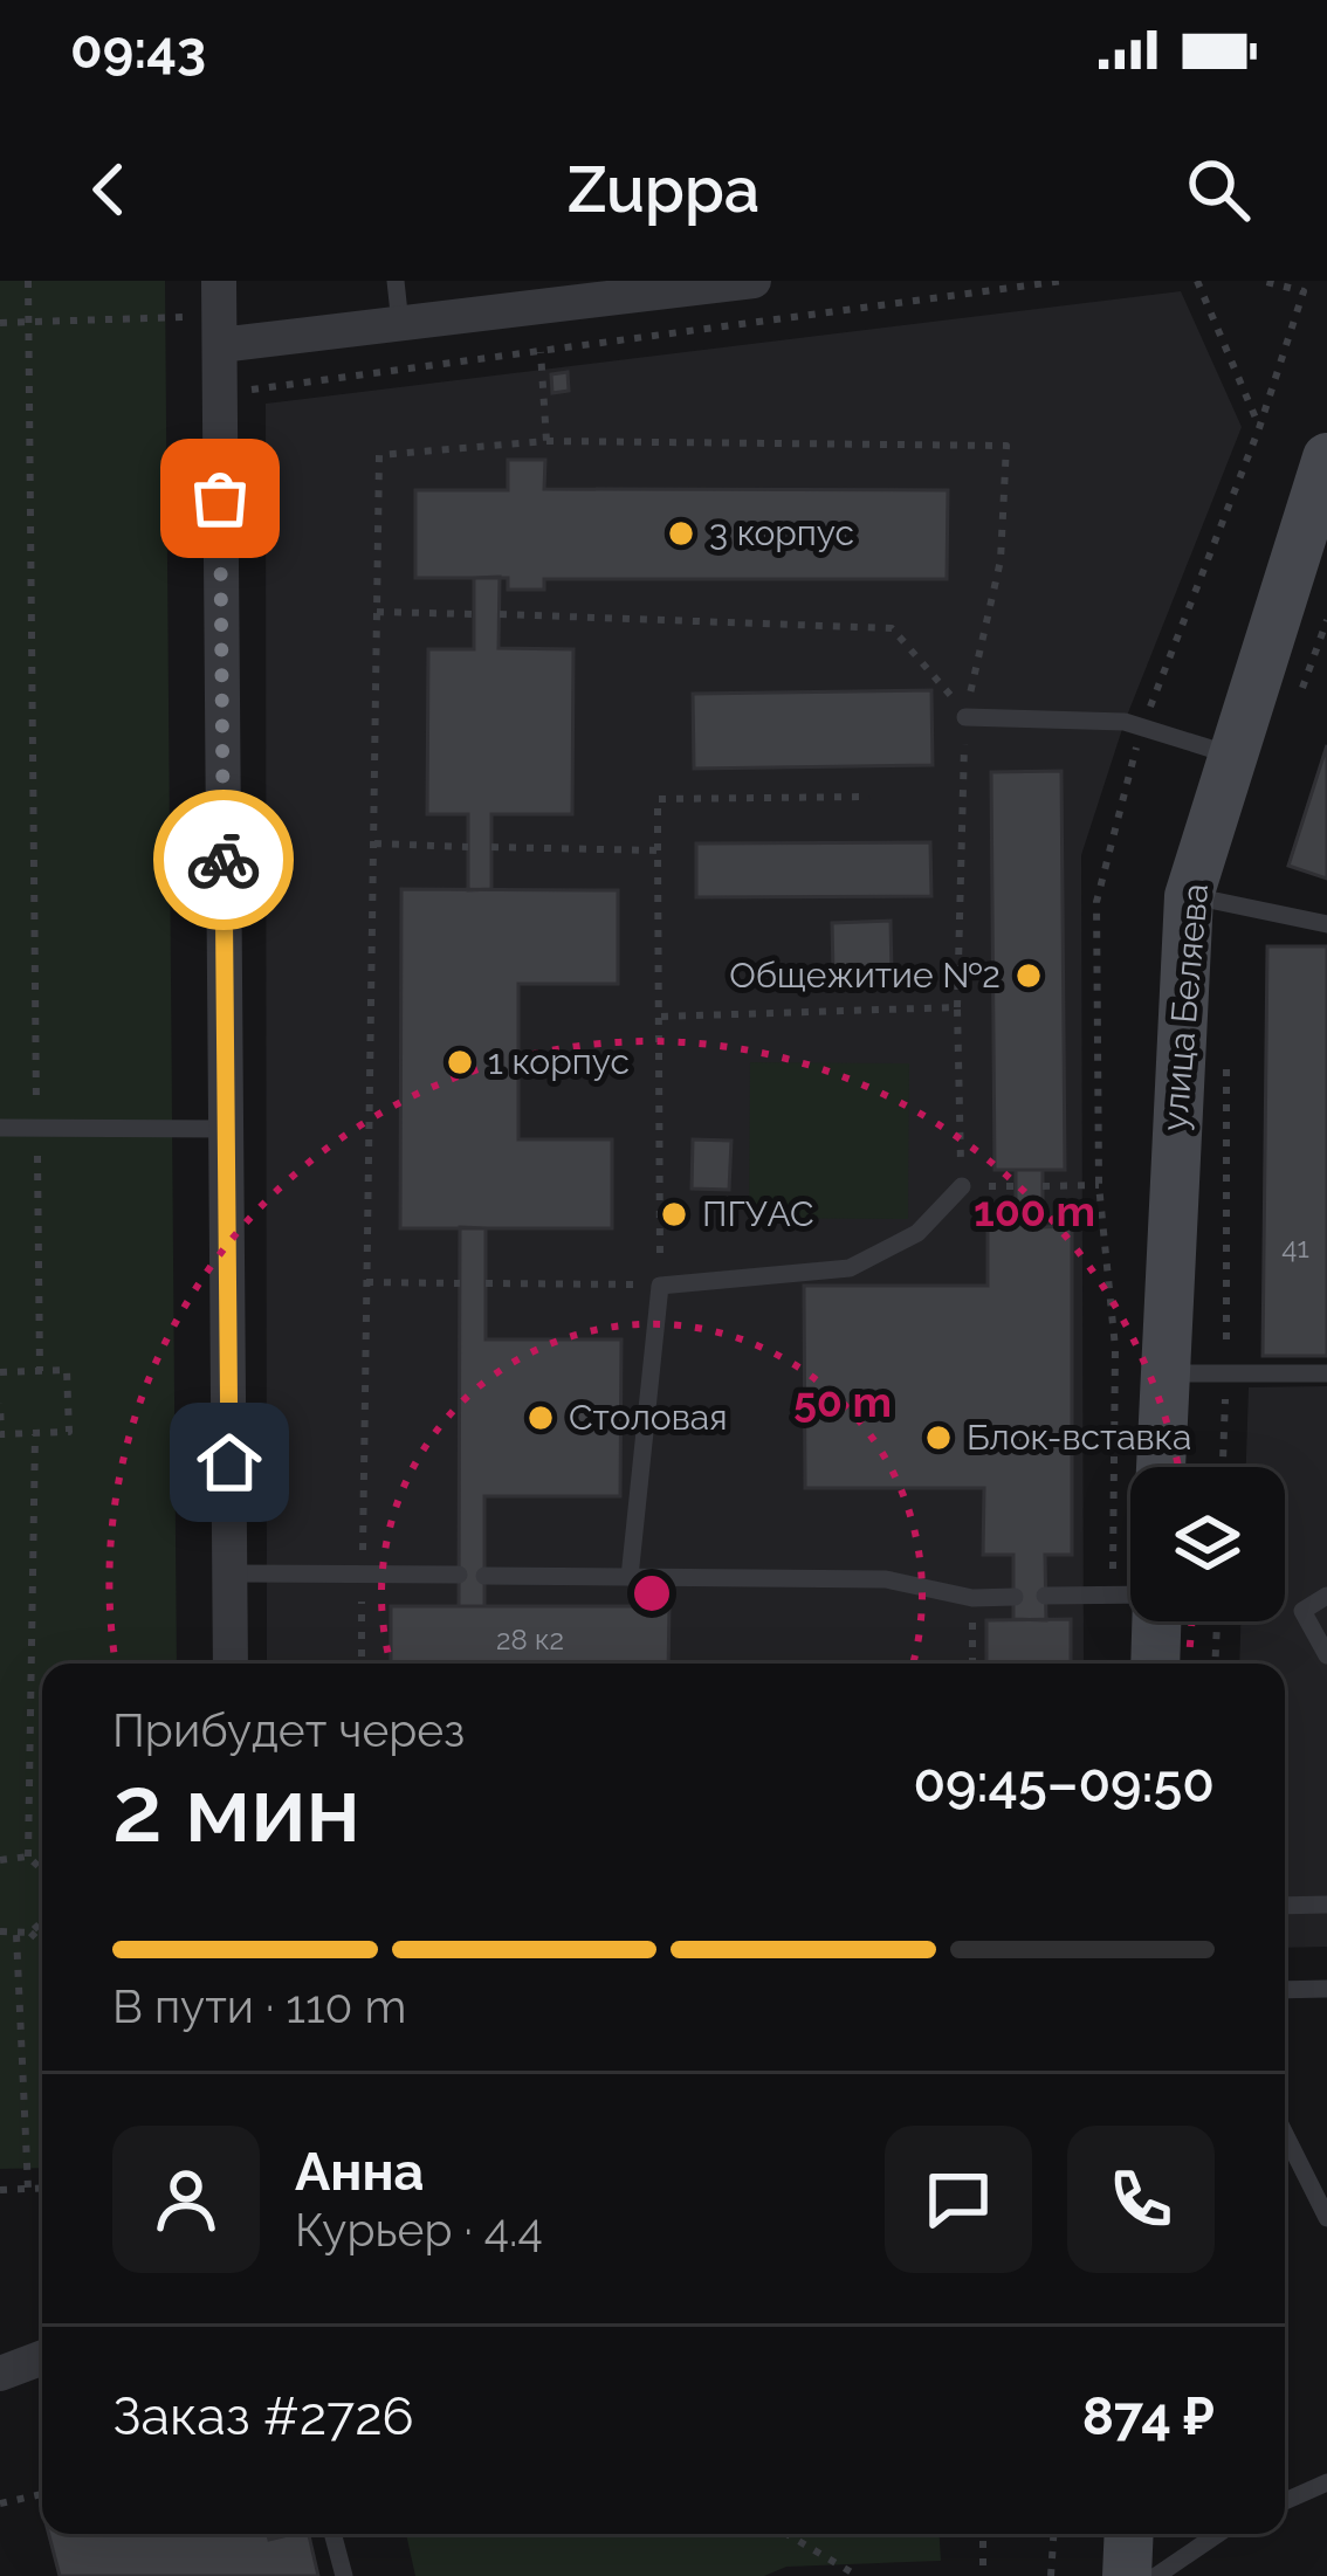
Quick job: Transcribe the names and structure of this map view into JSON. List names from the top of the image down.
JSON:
{
  "streets": {
    "main road": ["улица Беляева"]
  },
  "places": [
    "3 корпус",
    "Общежитие №2",
    "1 корпус",
    "ПГУАС",
    "Столовая",
    "Блок-вставка"
  ],
  "house_numbers": ["41", "28 к2"],
  "page": {
    "status": "09:43",
    "header": "Zuppa",
    "heading": ["2 мин", "Прибудет через", "09:45–09:50"],
    "panel": [
      "Анна",
      "Курьер · 4.4",
      "Заказ #2726",
      "874 ₽"
    ],
    "bar": "В пути · 110 m"
  },
  "rings": ["100 m", "50 m"]
}
